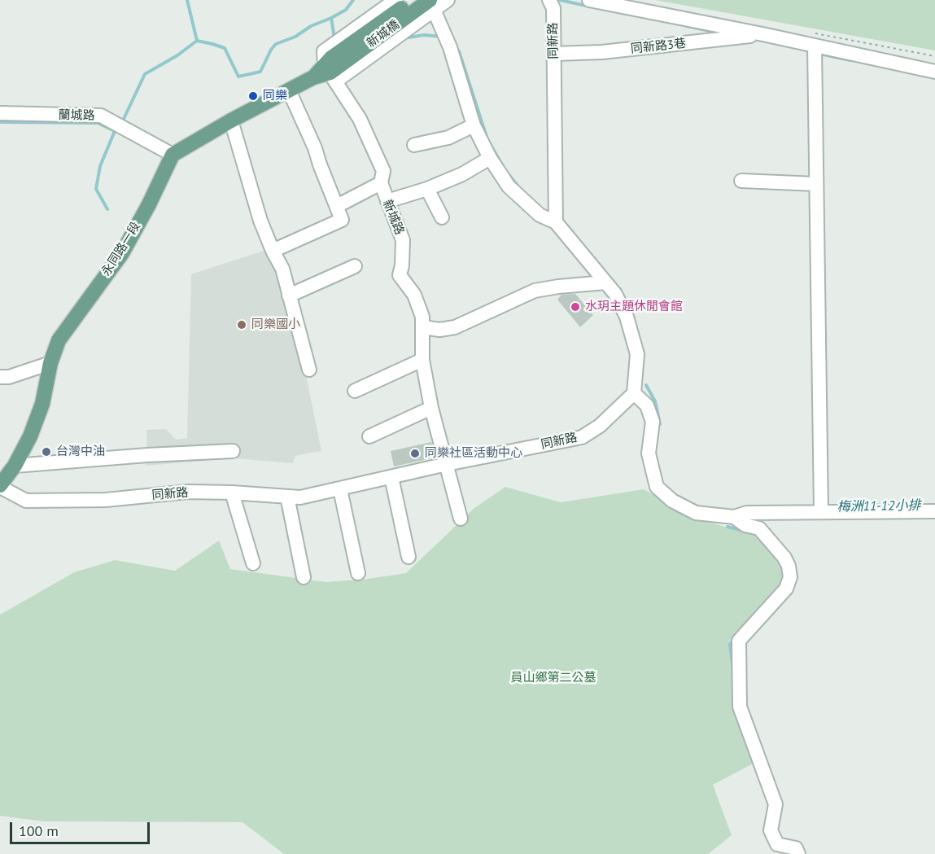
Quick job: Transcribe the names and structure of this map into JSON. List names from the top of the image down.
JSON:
{
  "streets": {
    "main road": ["新城橋", "永同路一段"],
    "street": [
      "同新路",
      "同新路3巷",
      "蘭城路",
      "新城路"
    ]
  },
  "crossings": [
    ["新城橋", "新城路"],
    ["同新路", "同新路3巷"],
    ["同新路", "新城路"],
    ["同新路", "永同路一段"],
    ["蘭城路", "永同路一段"]
  ],
  "water": ["梅洲11-12小排"],
  "parks": ["員山鄉第二公墓"],
  "places": [
    "同樂",
    "水玥主題休閒會館",
    "同樂國小",
    "台灣中油",
    "同樂社區活動中心"
  ],
  "scale_bar": "100 m"
}
